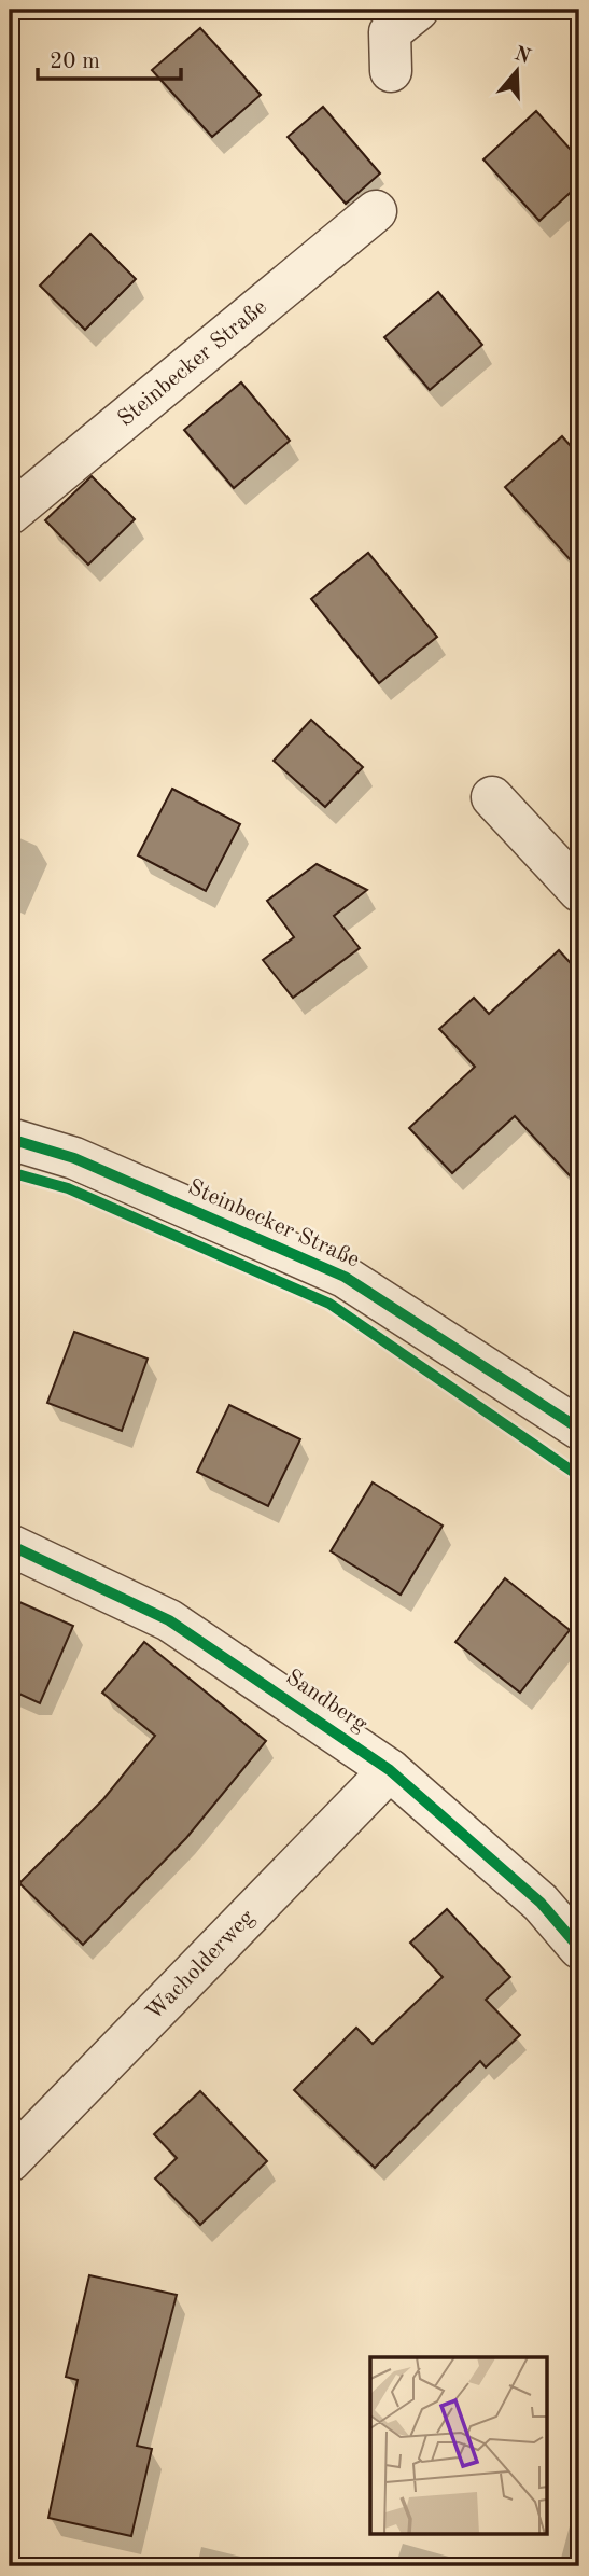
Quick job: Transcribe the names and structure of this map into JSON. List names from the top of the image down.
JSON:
{
  "streets": {
    "street": ["Steinbecker Straße", "Sandberg", "Wacholderweg"]
  },
  "crossings": [
    ["Sandberg", "Wacholderweg"]
  ],
  "scale_bar": "20 m",
  "north": "top"
}
